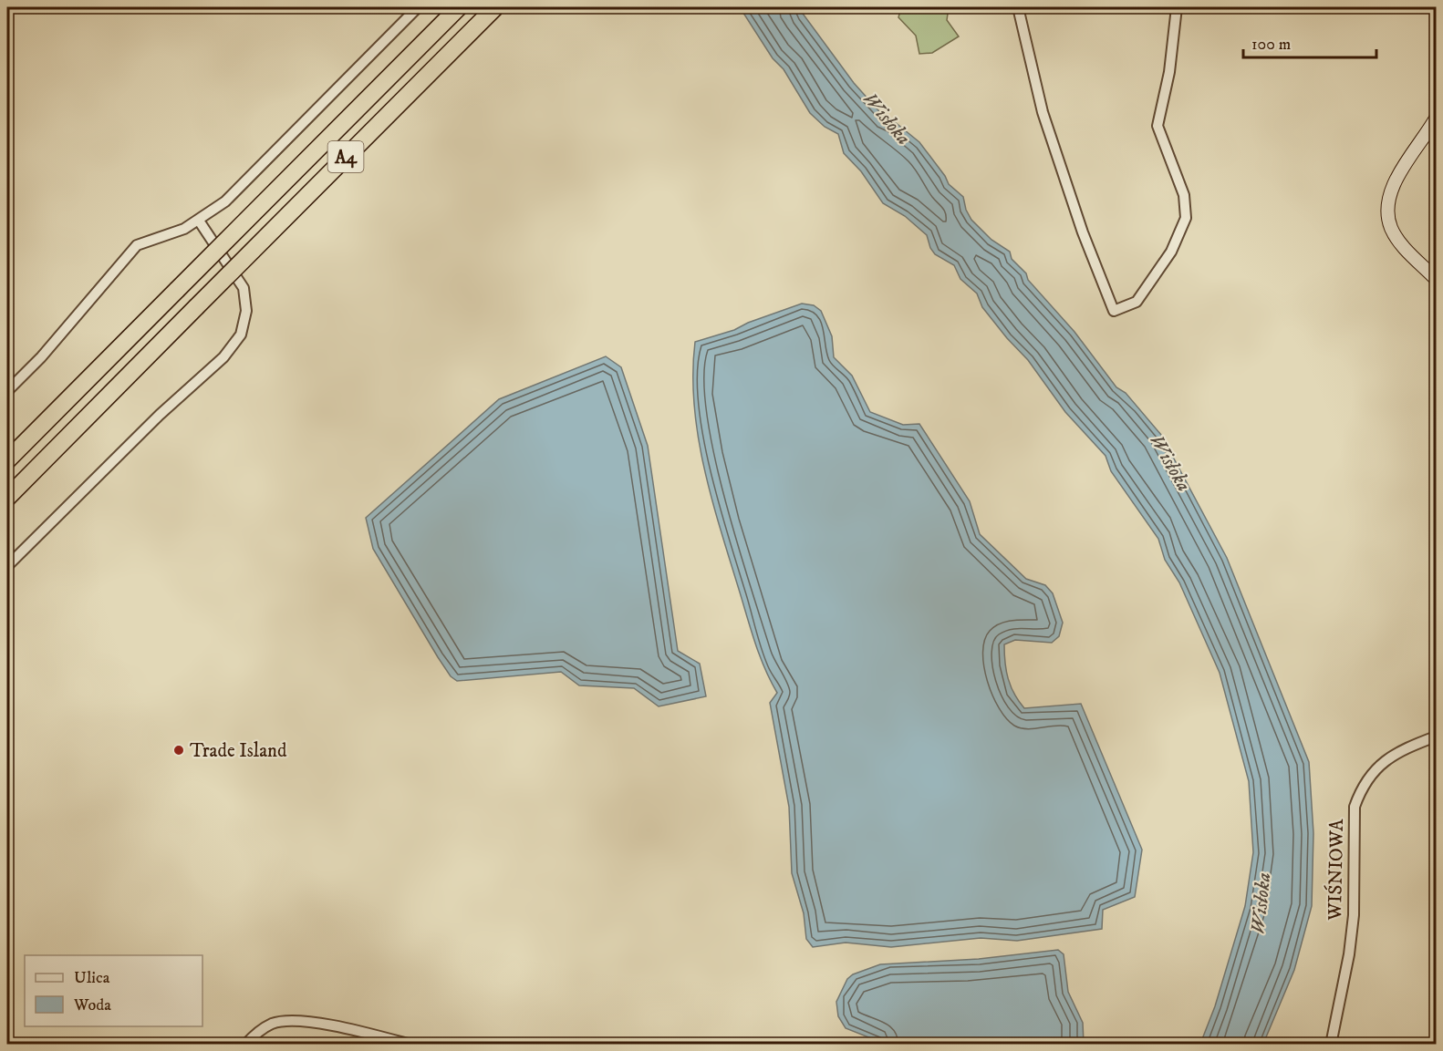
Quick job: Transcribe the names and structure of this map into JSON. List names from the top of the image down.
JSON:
{
  "streets": {
    "highway": ["A4"],
    "street": ["WIŚNIOWA"]
  },
  "water": ["Wisłoka"],
  "places": ["Trade Island"],
  "legend": ["Ulica", "Woda"],
  "scale_bar": "100 m"
}
